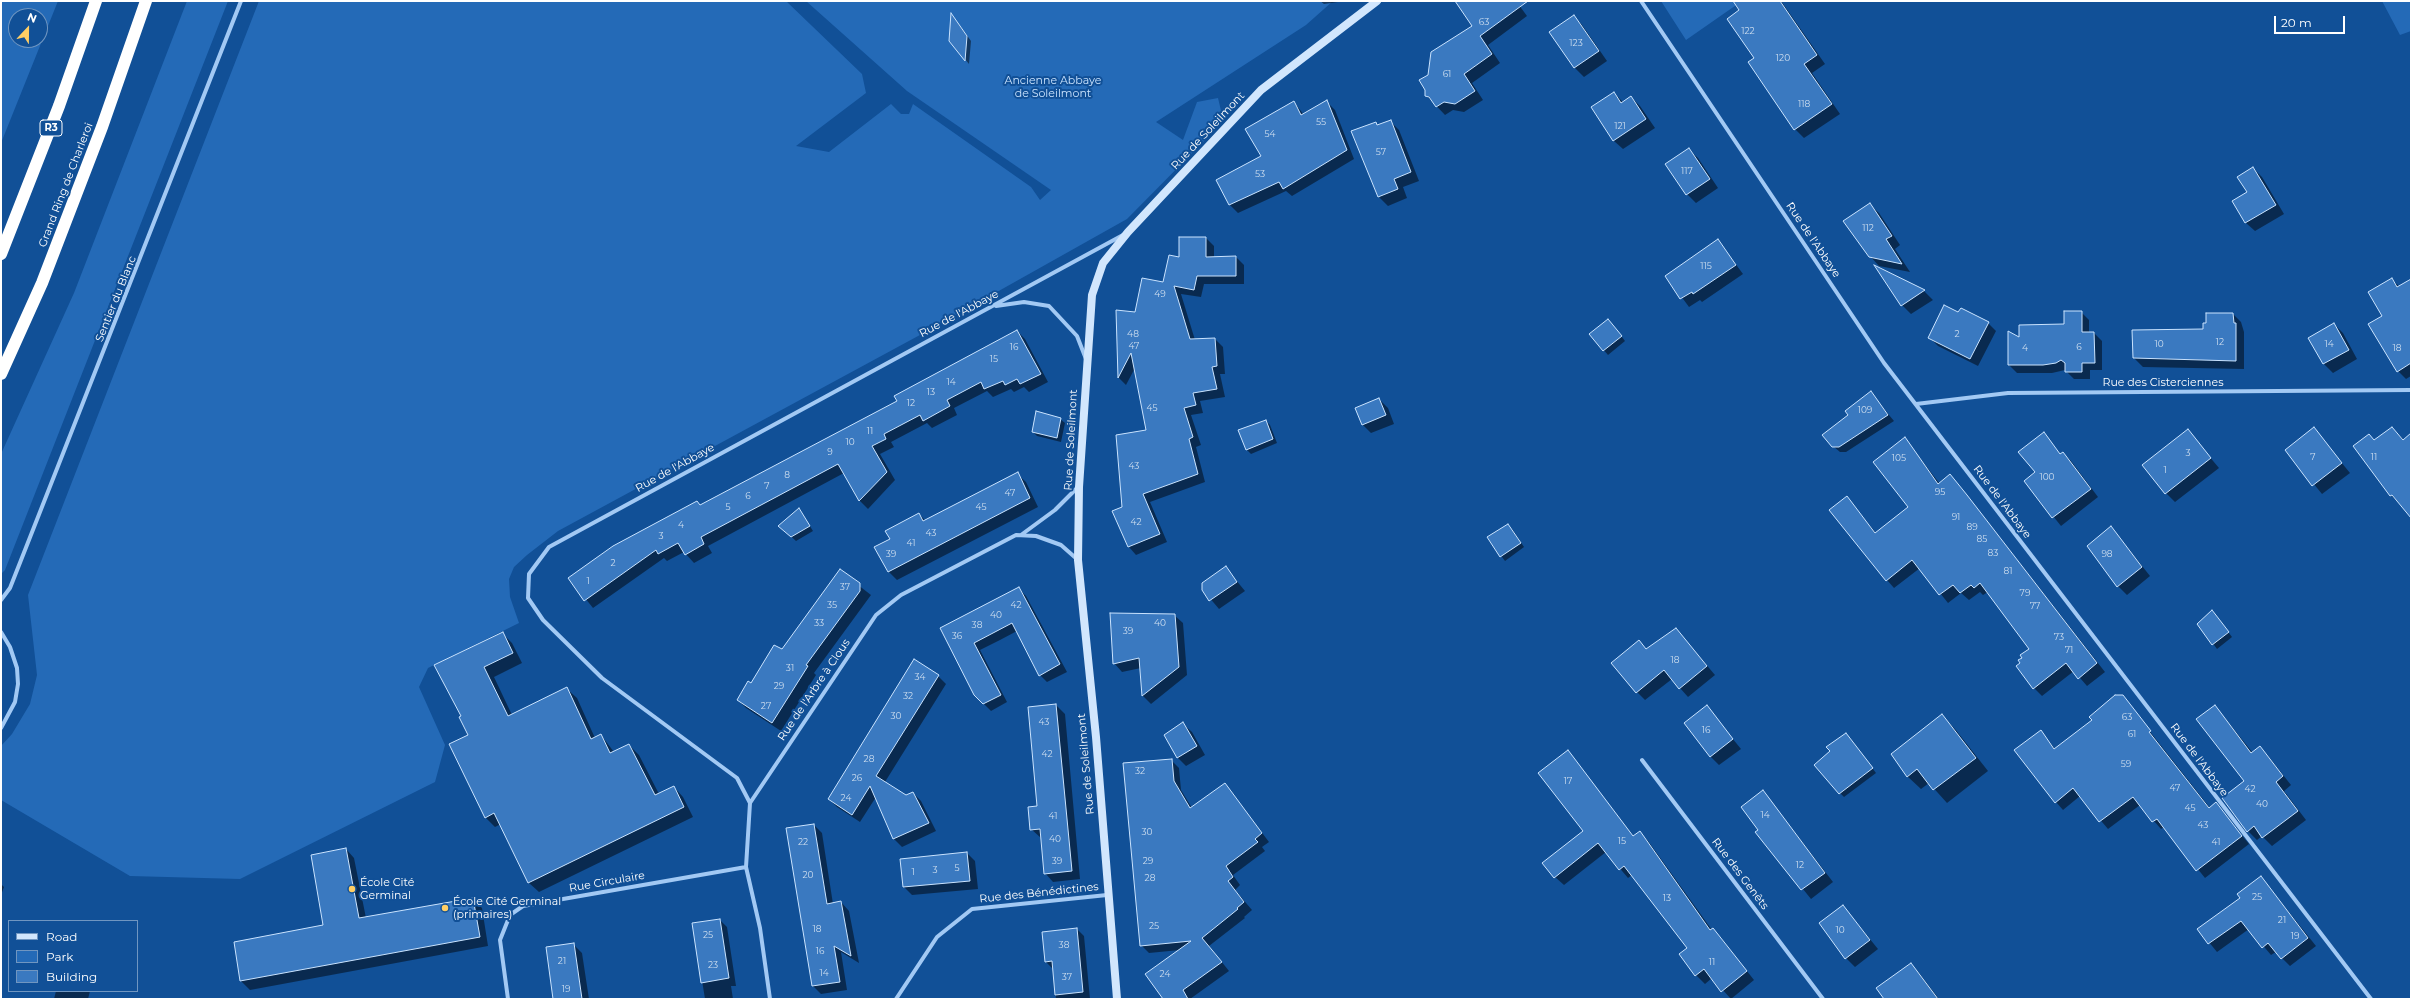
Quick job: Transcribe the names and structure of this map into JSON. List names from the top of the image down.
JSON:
{
  "streets": {
    "highway": ["R3", "Grand Ring de Charleroi"],
    "street": [
      "Rue de Soleilmont",
      "Rue de l'Abbaye",
      "Sentier du Blanc",
      "Rue des Cisterciennes",
      "Rue de l'Arbre à Clous",
      "Rue des Genêts",
      "Rue Circulaire",
      "Rue des Bénédictines"
    ]
  },
  "crossings": [
    ["Rue de Soleilmont", "Rue de l'Abbaye"],
    ["Rue de Soleilmont", "Rue de l'Arbre à Clous"],
    ["Rue de Soleilmont", "Rue des Bénédictines"],
    ["Rue de l'Abbaye", "Rue des Cisterciennes"],
    ["Rue de l'Abbaye", "Rue de l'Arbre à Clous"]
  ],
  "parks": ["Ancienne Abbaye de Soleilmont"],
  "places": ["École Cité Germinal", "École Cité Germinal (primaires)"],
  "house_numbers": [
    "63",
    "122",
    "123",
    "120",
    "61",
    "118",
    "55",
    "121",
    "54",
    "57",
    "117",
    "53",
    "112",
    "115",
    "49",
    "48",
    "2",
    "12",
    "10",
    "14",
    "47",
    "16",
    "6",
    "4",
    "18",
    "15",
    "14",
    "13",
    "12",
    "45",
    "109",
    "11",
    "10",
    "9",
    "3",
    "7",
    "11",
    "105",
    "43",
    "1",
    "8",
    "100",
    "7",
    "95",
    "47",
    "6",
    "5",
    "45",
    "91",
    "42",
    "4",
    "89",
    "43",
    "3",
    "85",
    "41",
    "83",
    "39",
    "98",
    "2",
    "81",
    "1",
    "37",
    "79",
    "35",
    "42",
    "77",
    "40",
    "33",
    "40",
    "38",
    "39",
    "36",
    "73",
    "71",
    "18",
    "31",
    "34",
    "29",
    "32",
    "27",
    "30",
    "63",
    "43",
    "16",
    "61",
    "42",
    "28",
    "59",
    "32",
    "26",
    "17",
    "47",
    "42",
    "24",
    "40",
    "45",
    "14",
    "41",
    "43",
    "30",
    "40",
    "15",
    "22",
    "41",
    "39",
    "29",
    "12",
    "5",
    "3",
    "1",
    "20",
    "28",
    "25",
    "13",
    "21",
    "25",
    "18",
    "10",
    "25",
    "19",
    "38",
    "16",
    "21",
    "11",
    "23",
    "14",
    "24",
    "37",
    "19"
  ],
  "legend": ["Road", "Park", "Building"],
  "scale_bar": "20 m",
  "north": "top"
}
